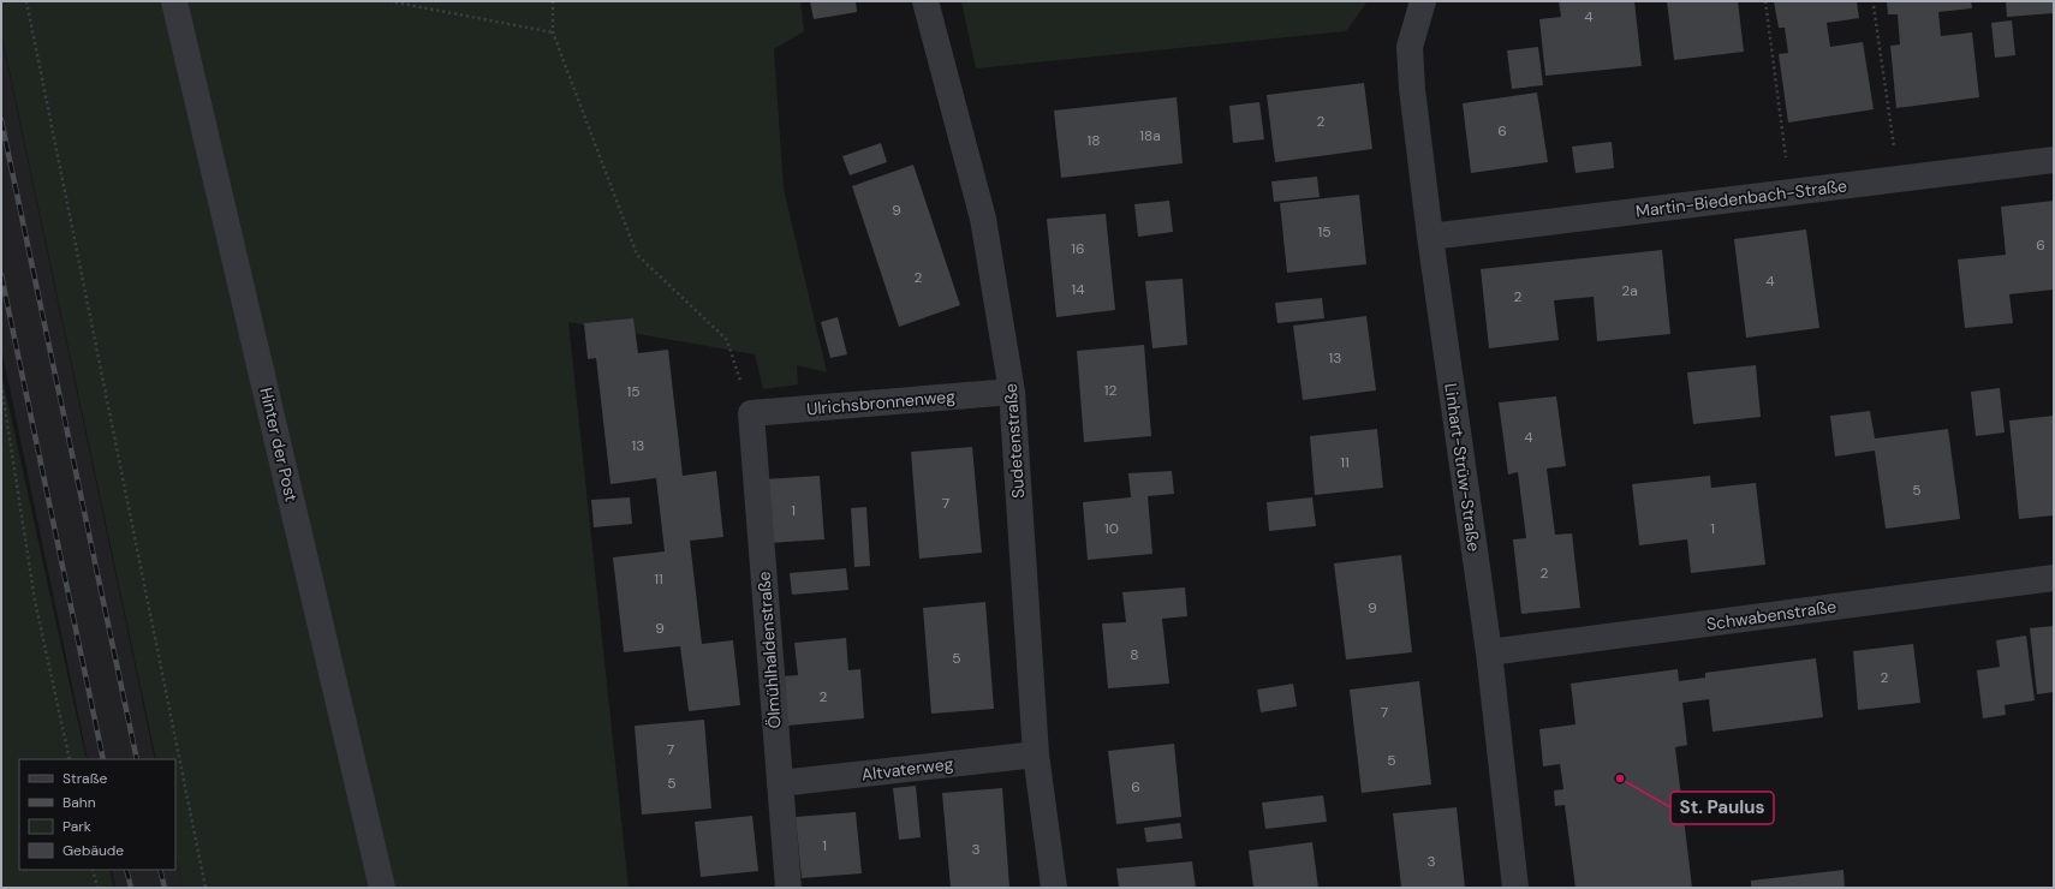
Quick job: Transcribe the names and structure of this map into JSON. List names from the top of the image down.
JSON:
{
  "streets": {
    "street": [
      "Martin-Biedenbach-Straße",
      "Ulrichsbronnenweg",
      "Sudetenstraße",
      "Hinter der Post",
      "Linhart-Strüw-Straße",
      "Schwabenstraße",
      "Ölmühlhaldenstraße",
      "Altvaterweg"
    ]
  },
  "crossings": [
    ["Martin-Biedenbach-Straße", "Linhart-Strüw-Straße"],
    ["Ulrichsbronnenweg", "Sudetenstraße"],
    ["Ulrichsbronnenweg", "Ölmühlhaldenstraße"],
    ["Sudetenstraße", "Altvaterweg"],
    ["Linhart-Strüw-Straße", "Schwabenstraße"],
    ["Ölmühlhaldenstraße", "Altvaterweg"]
  ],
  "places": ["St. Paulus"],
  "house_numbers": [
    "4",
    "2",
    "6",
    "18a",
    "18",
    "9",
    "15",
    "6",
    "16",
    "2",
    "4",
    "14",
    "2a",
    "2",
    "13",
    "12",
    "15",
    "4",
    "13",
    "11",
    "5",
    "7",
    "1",
    "10",
    "1",
    "2",
    "11",
    "9",
    "9",
    "8",
    "5",
    "2",
    "2",
    "7",
    "7",
    "5",
    "5",
    "6",
    "1",
    "3",
    "3"
  ],
  "legend": [
    "Straße",
    "Bahn",
    "Park",
    "Gebäude"
  ]
}
